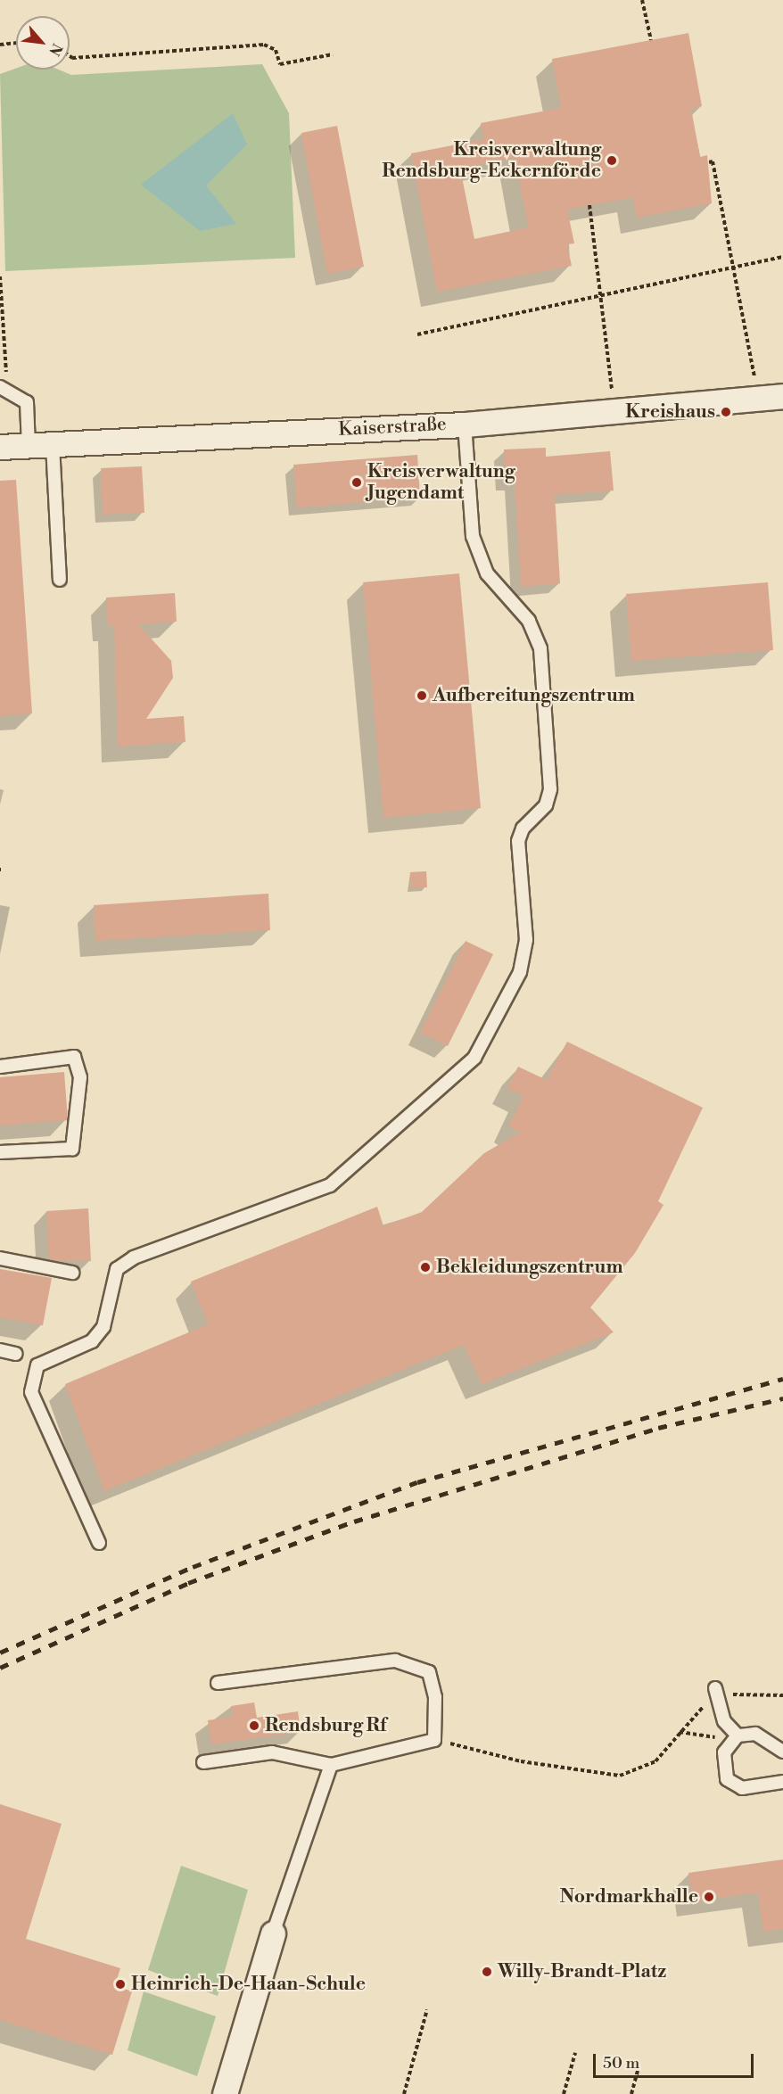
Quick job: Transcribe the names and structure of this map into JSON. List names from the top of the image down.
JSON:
{
  "streets": {
    "street": ["Kaiserstraße"]
  },
  "places": [
    "Kreisverwaltung Rendsburg-Eckernförde",
    "Kreishaus",
    "Kreisverwaltung Jugendamt",
    "Aufbereitungszentrum",
    "Bekleidungszentrum",
    "Rendsburg Rf",
    "Nordmarkhalle",
    "Willy-Brandt-Platz",
    "Heinrich-De-Haan-Schule"
  ],
  "scale_bar": "50 m",
  "north": "bottom right"
}
